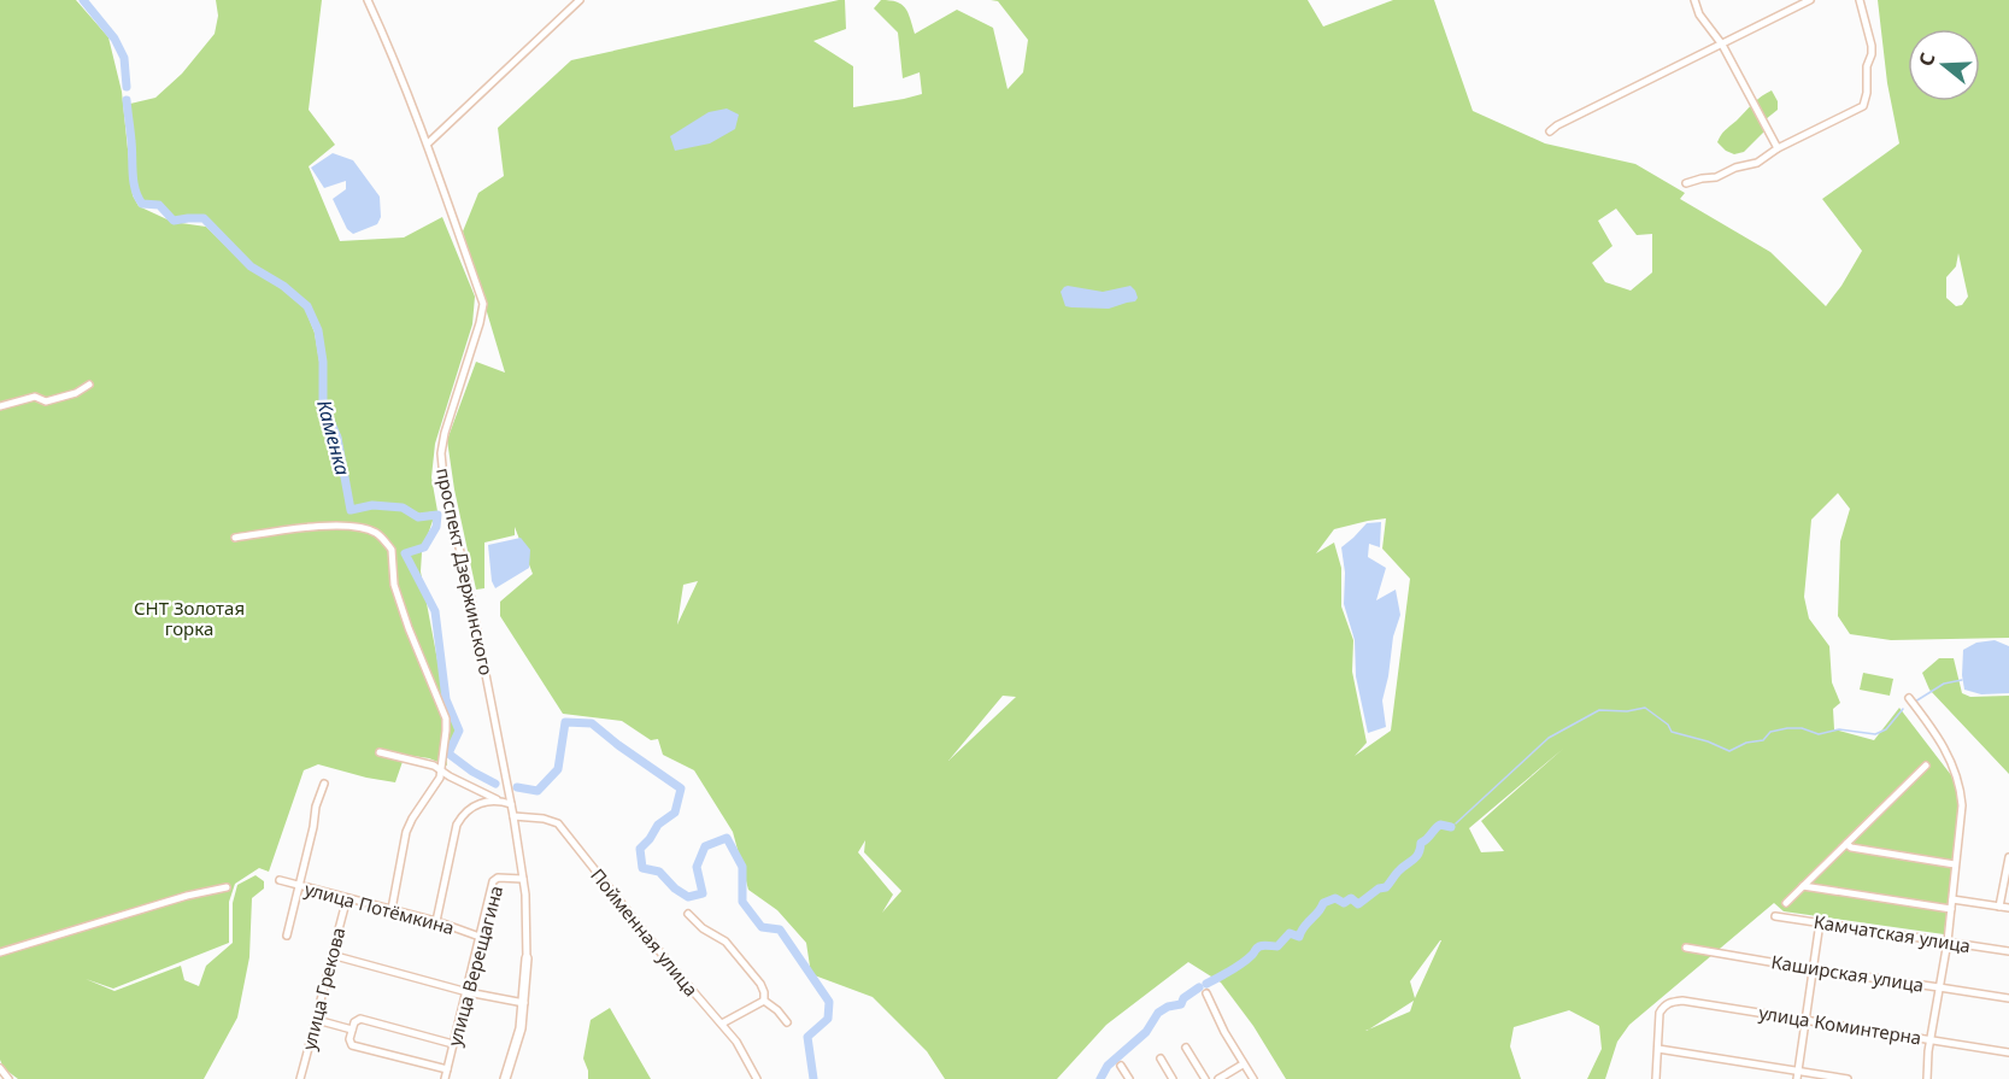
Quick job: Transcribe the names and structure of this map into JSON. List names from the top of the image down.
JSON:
{
  "streets": {
    "main road": ["проспект Дзержинского"],
    "street": [
      "улица Потёмкина",
      "Пойменная улица",
      "Камчатская улица",
      "улица Верещагина",
      "Каширская улица",
      "улица Грекова",
      "улица Коминтерна"
    ]
  },
  "crossings": [
    ["проспект Дзержинского", "Пойменная улица"],
    ["проспект Дзержинского", "улица Верещагина"],
    ["улица Потёмкина", "улица Верещагина"],
    ["улица Потёмкина", "улица Грекова"]
  ],
  "water": ["Каменка"],
  "parks": ["СНТ Золотая горка"],
  "north": "left"
}
